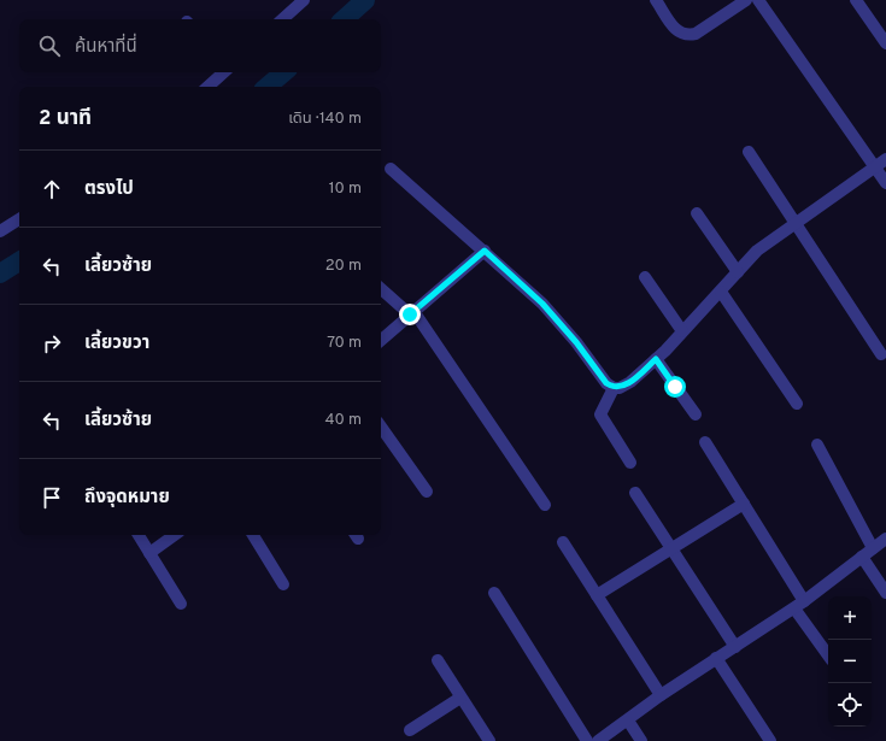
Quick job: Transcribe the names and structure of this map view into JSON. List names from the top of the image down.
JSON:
{
  "page": {
    "search": "ค้นหาที่นี่",
    "heading": ["2 นาที", "เดิน · 140 m"],
    "list": [
      ["ตรงไป", "10 m"],
      ["เลี้ยวซ้าย", "20 m"],
      ["เลี้ยวขวา", "70 m"],
      ["เลี้ยวซ้าย", "40 m"],
      "ถึงจุดหมาย"
    ],
    "map_buttons": ["+", "−"]
  }
}
